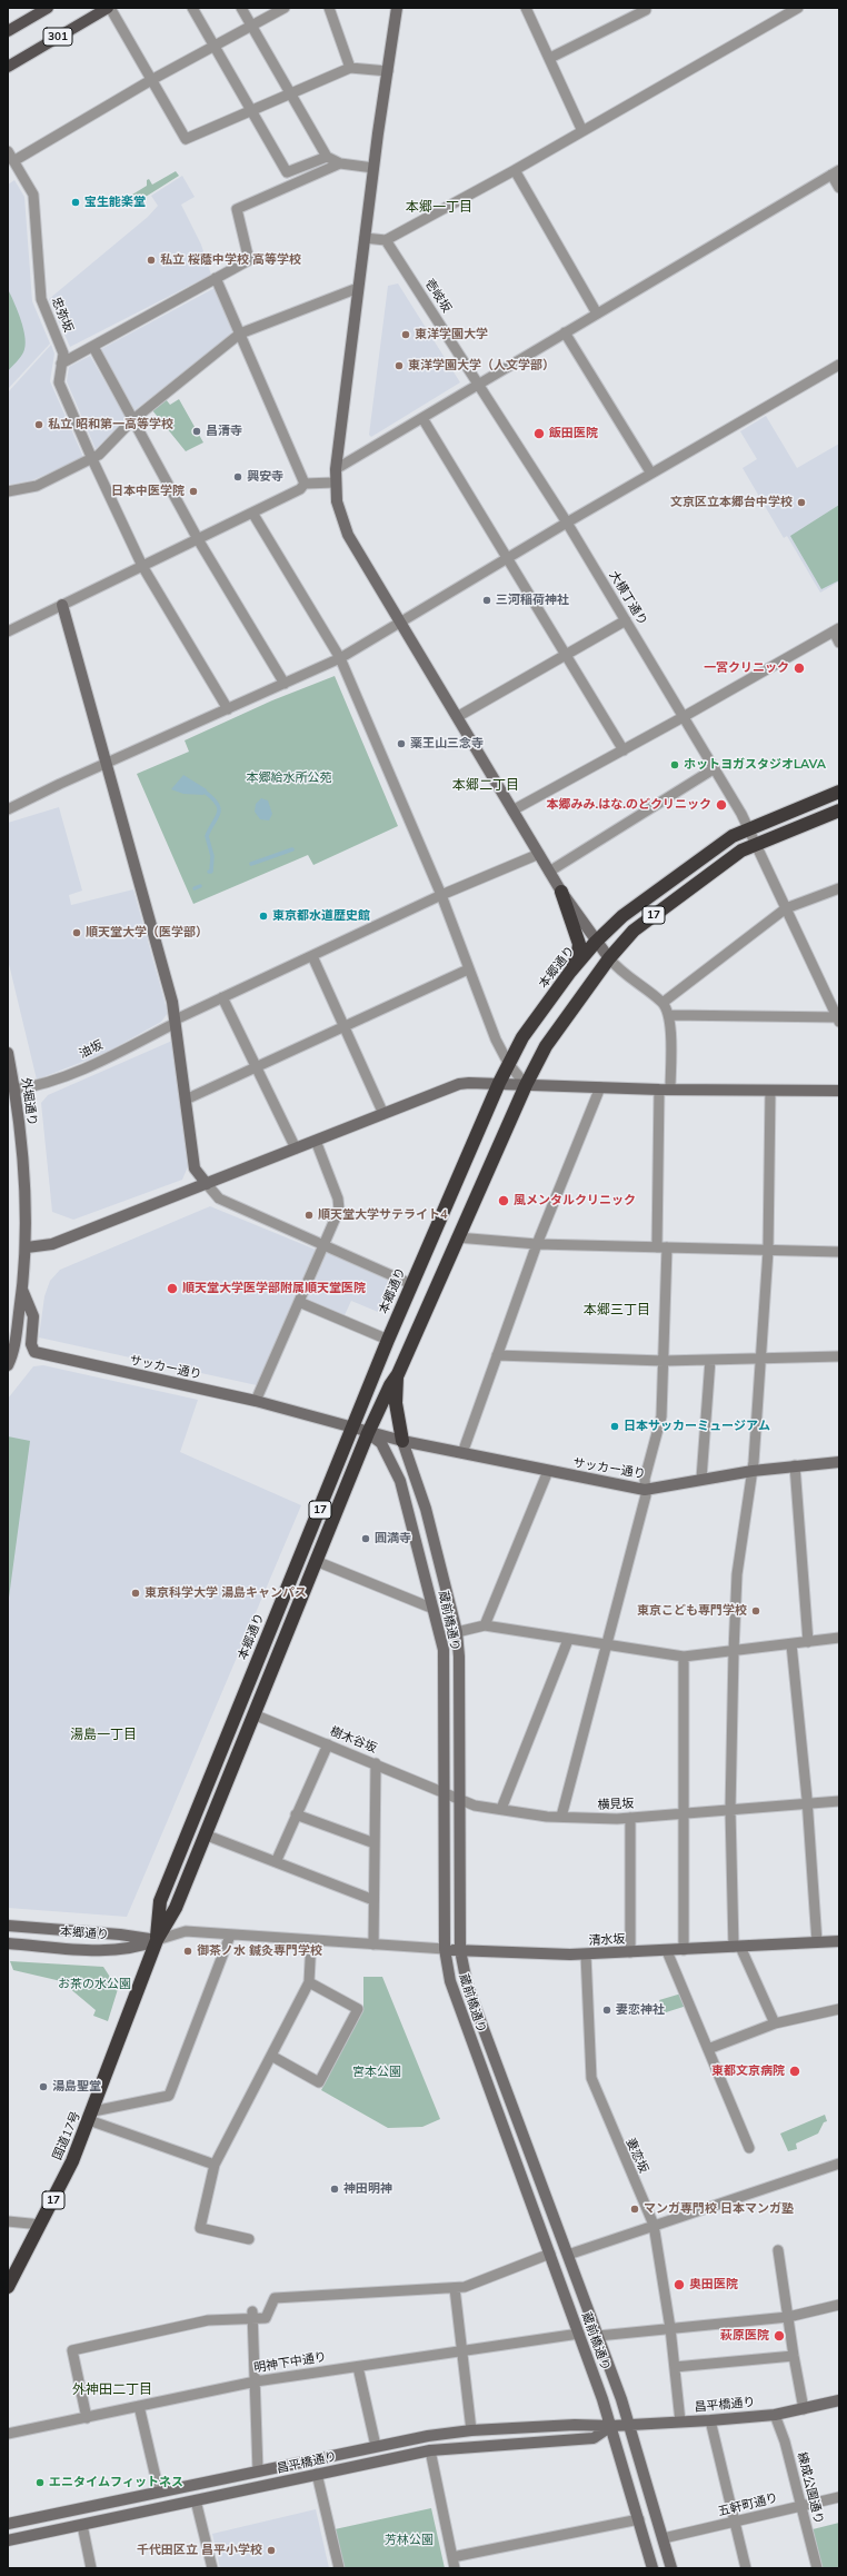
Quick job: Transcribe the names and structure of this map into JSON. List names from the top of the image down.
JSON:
{
  "streets": {
    "highway": ["17", "本郷通り", "国道17号"],
    "main road": ["301"],
    "street": [
      "壱岐坂",
      "忠弥坂",
      "大横丁通り",
      "油坂",
      "外堀通り",
      "サッカー通り",
      "蔵前橋通り",
      "樹木谷坂",
      "横見坂",
      "清水坂",
      "妻恋坂",
      "明神下中通り",
      "昌平橋通り",
      "練成公園通り",
      "五軒町通り"
    ]
  },
  "crossings": [
    ["壱岐坂", "大横丁通り"],
    ["大横丁通り", "17"],
    ["大横丁通り", "本郷通り"],
    ["17", "本郷通り"],
    ["17", "サッカー通り"],
    ["17", "蔵前橋通り"],
    ["17", "樹木谷坂"],
    ["17", "国道17号"],
    ["本郷通り", "サッカー通り"],
    ["本郷通り", "国道17号"],
    ["油坂", "外堀通り"],
    ["外堀通り", "サッカー通り"],
    ["サッカー通り", "蔵前橋通り"],
    ["蔵前橋通り", "樹木谷坂"],
    ["蔵前橋通り", "横見坂"],
    ["蔵前橋通り", "清水坂"],
    ["蔵前橋通り", "明神下中通り"],
    ["蔵前橋通り", "昌平橋通り"],
    ["蔵前橋通り", "五軒町通り"],
    ["樹木谷坂", "横見坂"],
    ["清水坂", "妻恋坂"],
    ["妻恋坂", "昌平橋通り"],
    ["昌平橋通り", "練成公園通り"],
    ["練成公園通り", "五軒町通り"]
  ],
  "districts": [
    "本郷一丁目",
    "本郷二丁目",
    "本郷三丁目",
    "湯島一丁目",
    "外神田二丁目"
  ],
  "parks": [
    "本郷給水所公苑",
    "お茶の水公園",
    "宮本公園",
    "芳林公園"
  ],
  "places": [
    "宝生能楽堂",
    "私立 桜蔭中学校 高等学校",
    "東洋学園大学",
    "東洋学園大学（人文学部）",
    "私立 昭和第一高等学校",
    "昌清寺",
    "飯田医院",
    "興安寺",
    "日本中医学院",
    "文京区立本郷台中学校",
    "三河稲荷神社",
    "一宮クリニック",
    "薬王山三念寺",
    "ホットヨガスタジオLAVA",
    "本郷みみ.はな.のどクリニック",
    "東京都水道歴史館",
    "順天堂大学（医学部）",
    "風メンタルクリニック",
    "順天堂大学サテライト4",
    "順天堂大学医学部附属順天堂医院",
    "日本サッカーミュージアム",
    "圓満寺",
    "東京科学大学 湯島キャンパス",
    "東京こども専門学校",
    "御茶ノ水 鍼灸専門学校",
    "妻恋神社",
    "東都文京病院",
    "湯島聖堂",
    "神田明神",
    "マンガ専門校 日本マンガ塾",
    "奥田医院",
    "萩原医院",
    "エニタイムフィットネス",
    "千代田区立 昌平小学校"
  ]
}
